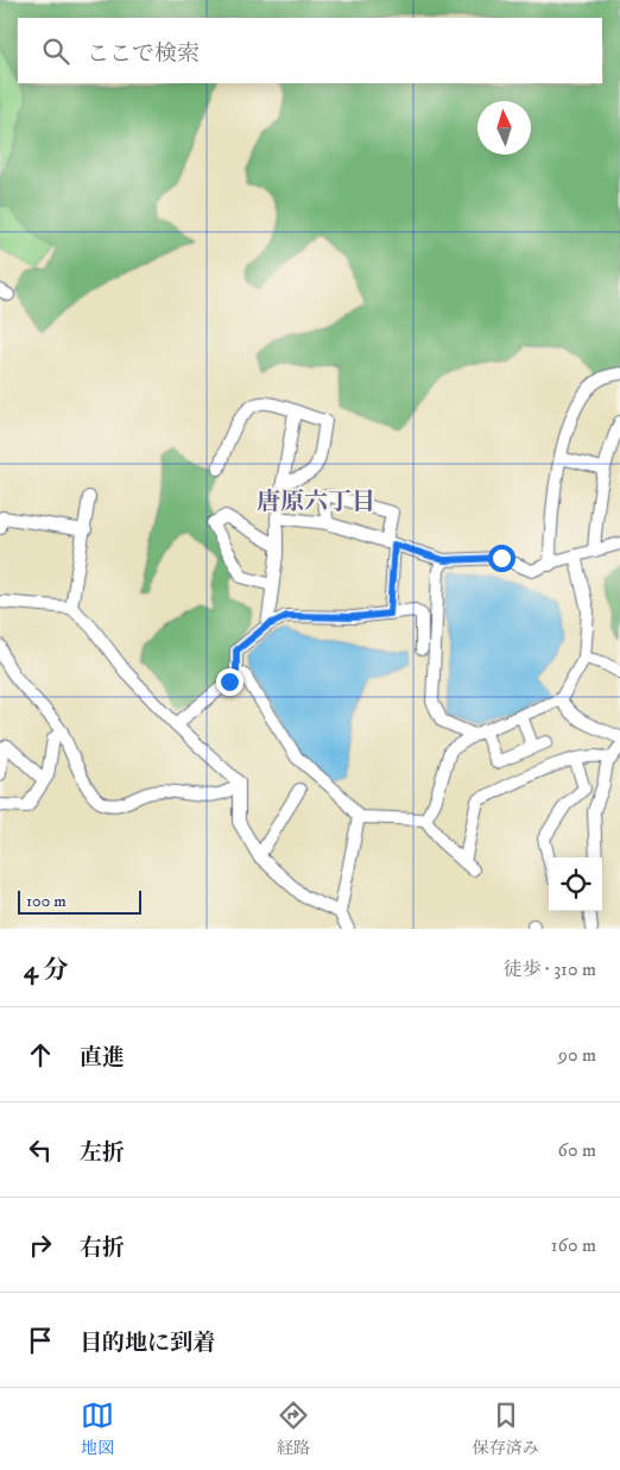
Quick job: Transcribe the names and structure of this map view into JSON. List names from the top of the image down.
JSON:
{
  "districts": ["唐原六丁目"],
  "scale_bar": "100 m",
  "north": "top",
  "page": {
    "search": "ここで検索",
    "scale": "100 m",
    "heading": ["4 分", "徒歩 · 310 m"],
    "list": [
      ["直進", "90 m"],
      ["左折", "60 m"],
      ["右折", "160 m"],
      "目的地に到着"
    ],
    "nav": ["地図", "経路", "保存済み"]
  }
}
